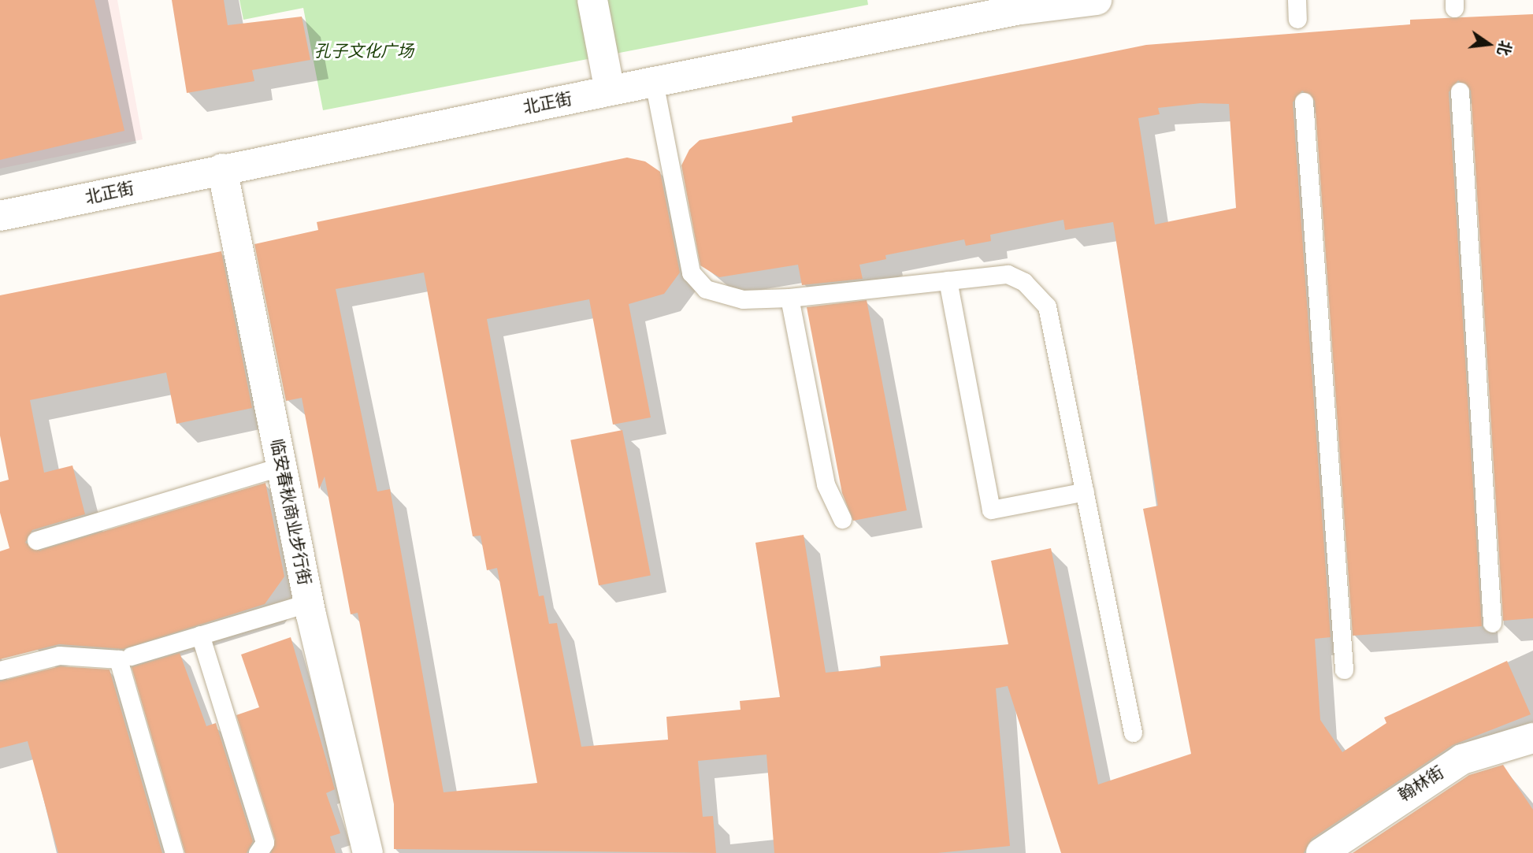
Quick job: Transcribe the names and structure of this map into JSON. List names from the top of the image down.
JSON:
{
  "streets": {
    "street": ["北正街", "临安春秋商业步行街", "翰林街"]
  },
  "crossings": [
    ["北正街", "临安春秋商业步行街"]
  ],
  "parks": ["孔子文化广场"],
  "north": "right"
}
